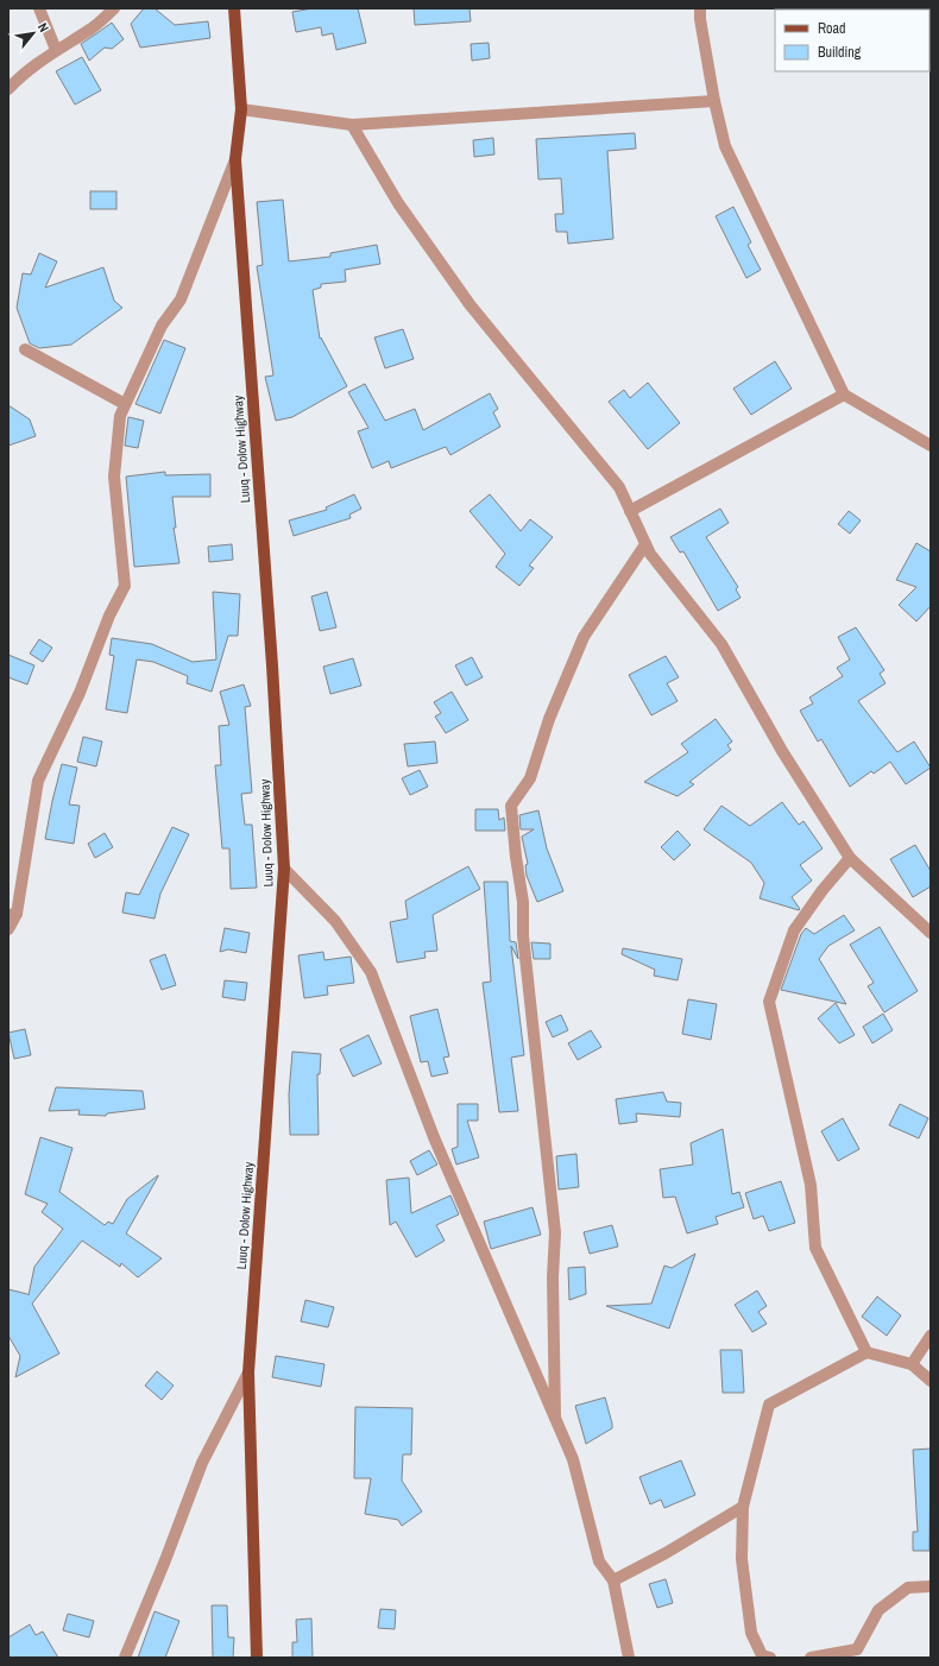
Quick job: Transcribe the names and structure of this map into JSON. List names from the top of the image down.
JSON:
{
  "streets": {
    "main road": ["Luuq - Dolow Highway"]
  },
  "legend": ["Road", "Building"],
  "north": "top right"
}
